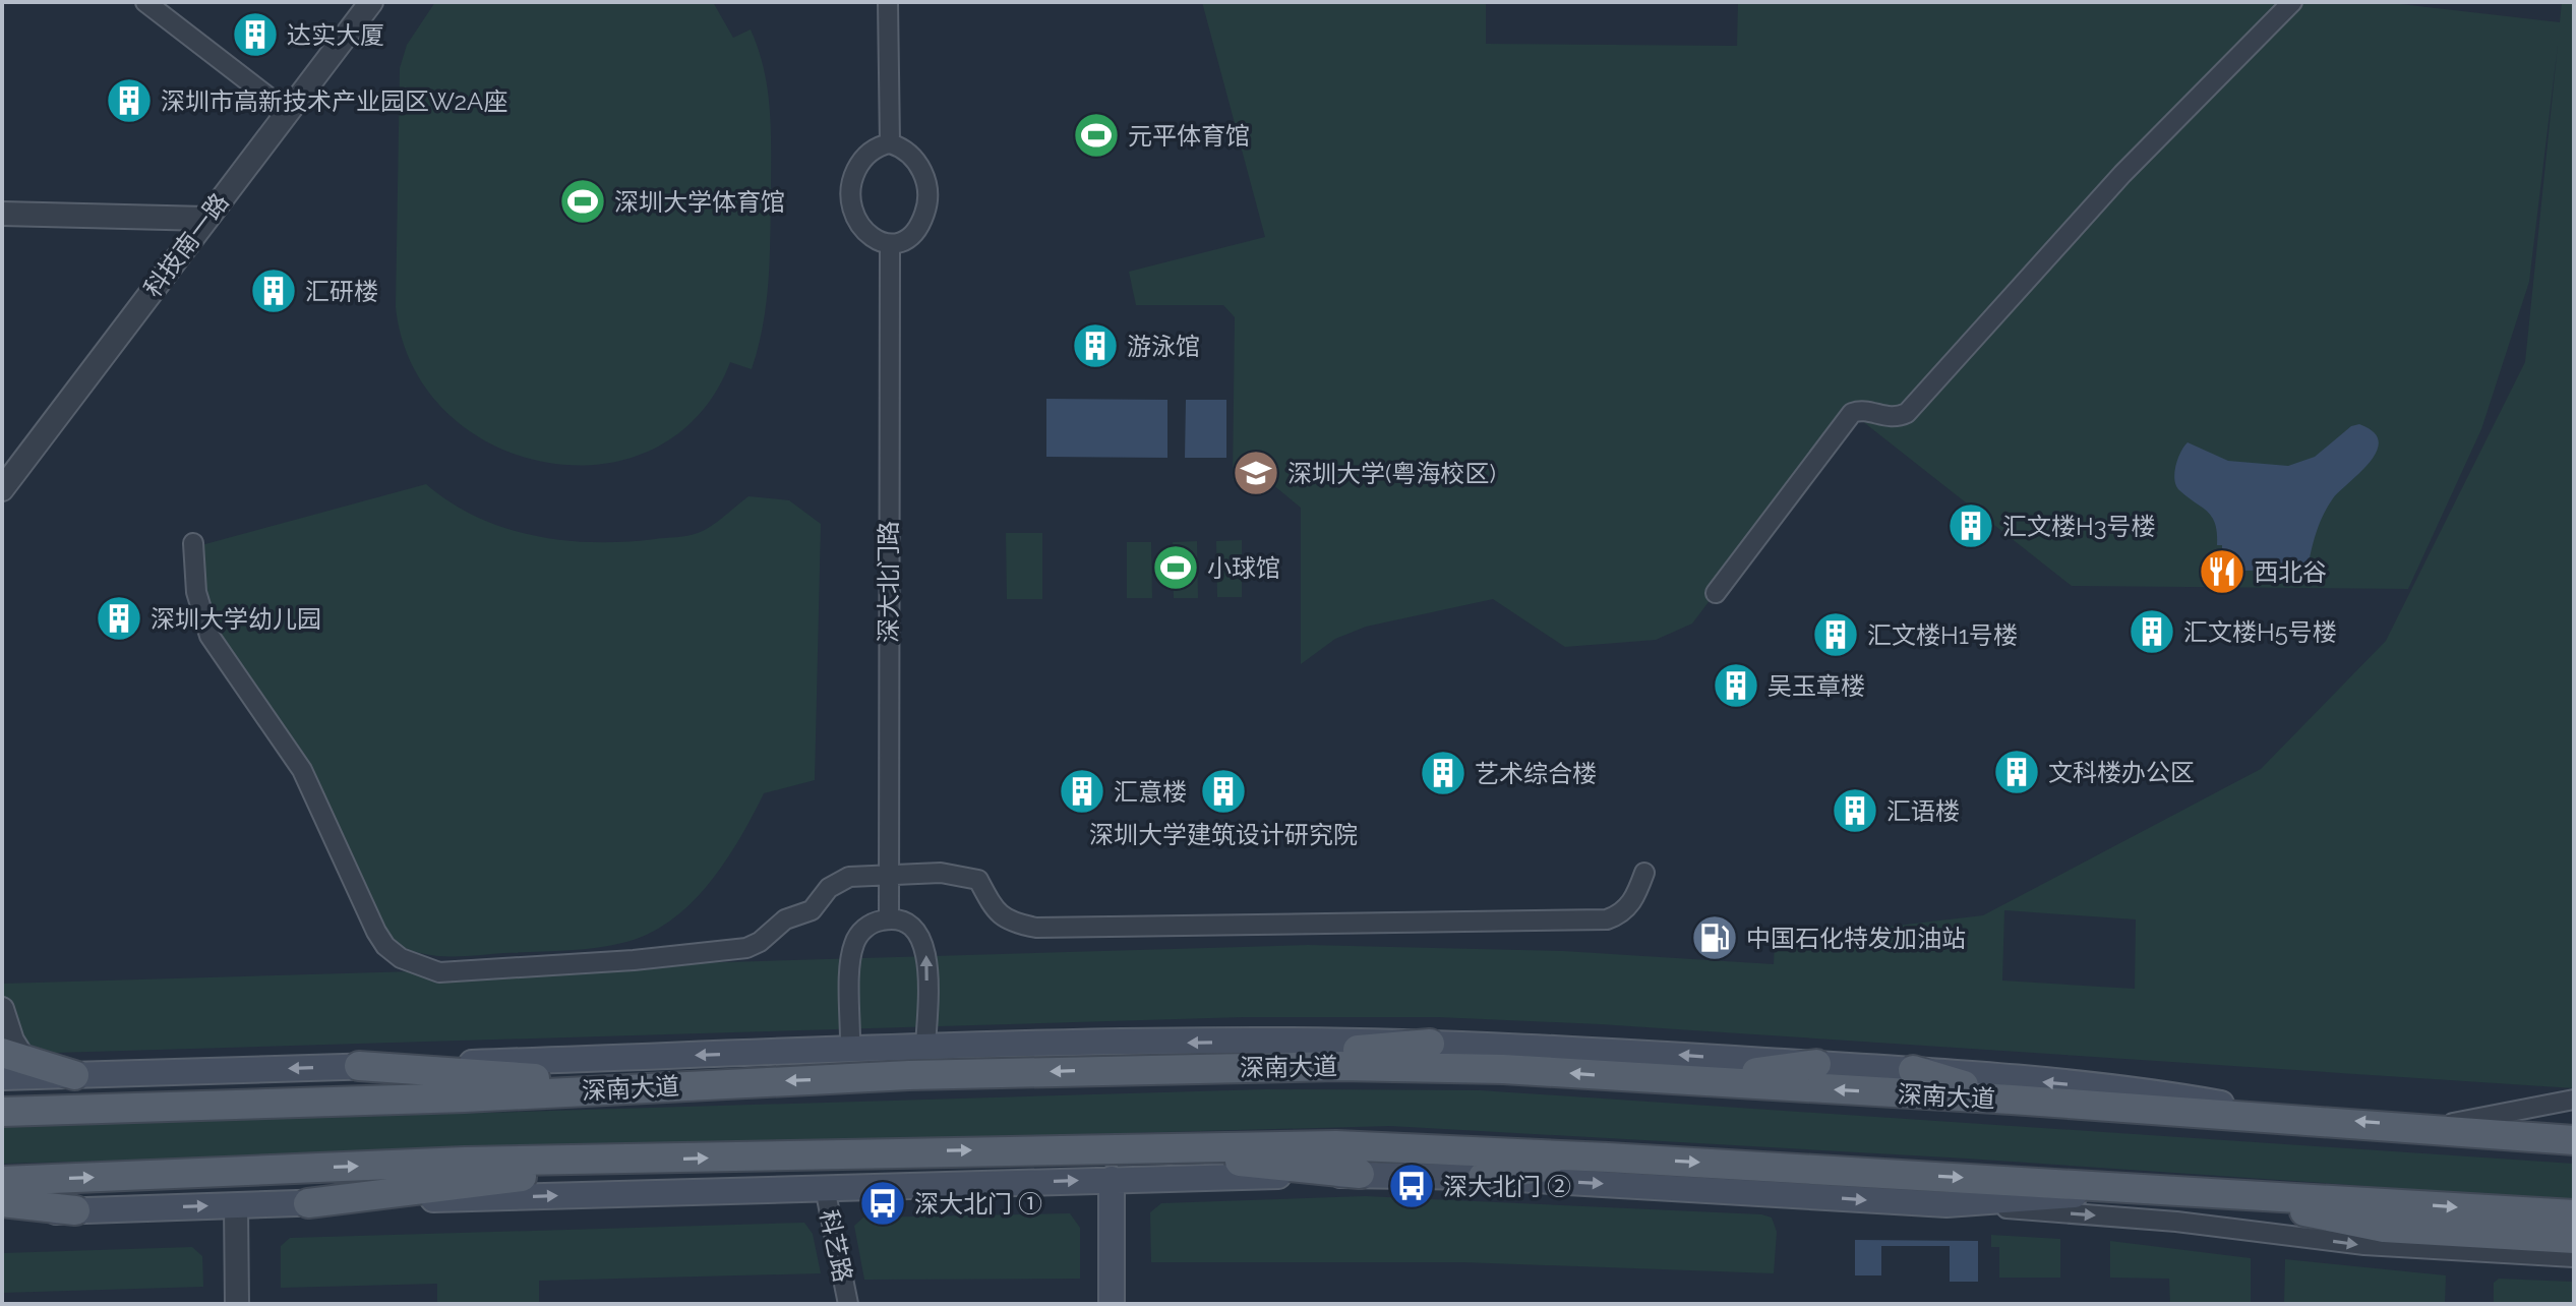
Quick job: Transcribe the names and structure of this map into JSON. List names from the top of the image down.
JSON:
{
  "streets": {
    "main road": ["深南大道"],
    "street": ["科技南一路", "深大北门路", "科艺路"]
  },
  "places": {
    "building": [
      "达实大厦",
      "深圳市高新技术产业园区W2A座",
      "汇研楼",
      "游泳馆",
      "汇文楼H3号楼",
      "深圳大学幼儿园",
      "汇文楼H5号楼",
      "汇文楼H1号楼",
      "吴玉章楼",
      "文科楼办公区",
      "艺术综合楼",
      "汇意楼",
      "深圳大学建筑设计研究院",
      "汇语楼"
    ],
    "sports": ["元平体育馆", "深圳大学体育馆", "小球馆"],
    "school or university": ["深圳大学(粤海校区)"],
    "restaurant": ["西北谷"],
    "fuel station": ["中国石化特发加油站"],
    "bus stop": ["深大北门 ②", "深大北门 ①"]
  }
}
